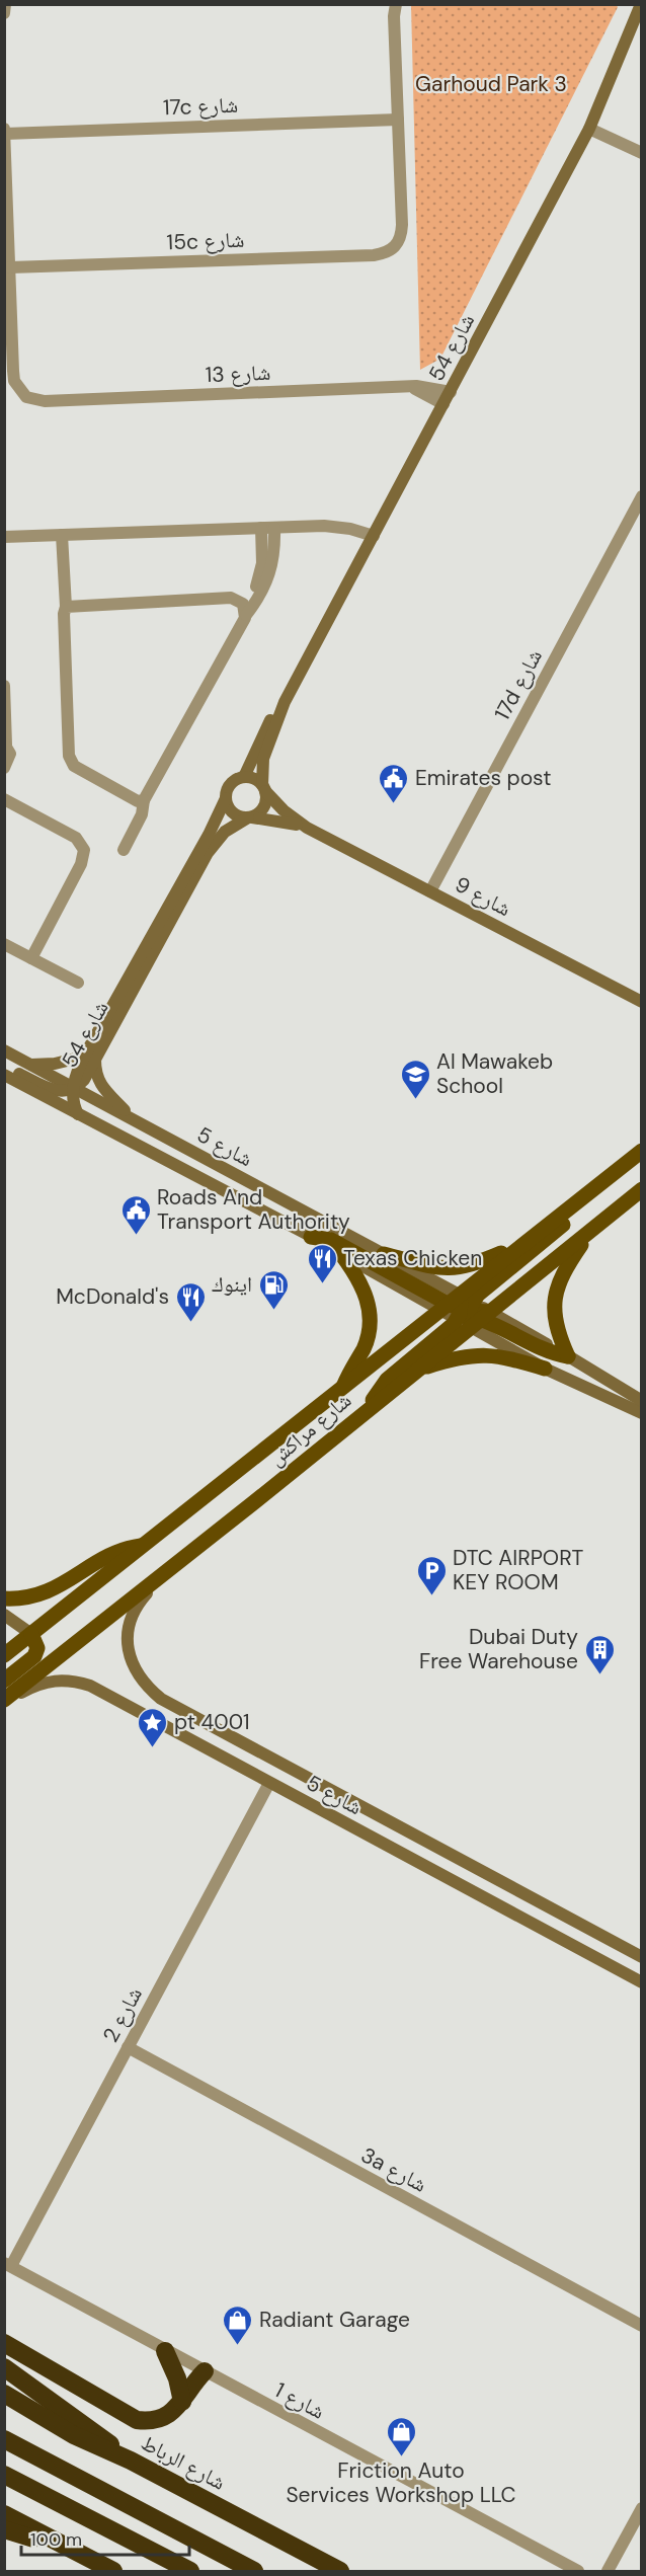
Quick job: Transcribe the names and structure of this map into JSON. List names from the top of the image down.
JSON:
{
  "streets": {
    "highway": ["شارع الرباط"],
    "main road": ["شارع مراكش"],
    "street": [
      "17c شارع",
      "15c شارع",
      "شارع 54",
      "شارع 13",
      "17d شارع",
      "شارع 9",
      "شارع 5",
      "شارع 2",
      "3a شارع",
      "شارع 1"
    ]
  },
  "crossings": [
    ["17c شارع", "15c شارع"],
    ["15c شارع", "شارع 13"],
    ["شارع 54", "شارع 13"],
    ["شارع 54", "شارع 9"],
    ["شارع 54", "شارع 5"],
    ["17d شارع", "شارع 9"],
    ["شارع 5", "شارع مراكش"],
    ["شارع 5", "شارع 2"],
    ["شارع 2", "3a شارع"],
    ["شارع 2", "شارع 1"]
  ],
  "parks": ["Garhoud Park 3"],
  "places": {
    "public building": ["Emirates post", "Roads And Transport Authority"],
    "school or university": ["Al Mawakeb School"],
    "restaurant": ["Texas Chicken", "McDonald's"],
    "fuel station": ["اينوك"],
    "parking": ["DTC AIRPORT KEY ROOM"],
    "building": ["Dubai Duty Free Warehouse"],
    "place": ["pt 4001"],
    "shop": ["Radiant Garage", "Friction Auto Services Workshop LLC"]
  },
  "scale_bar": "100 m"
}
